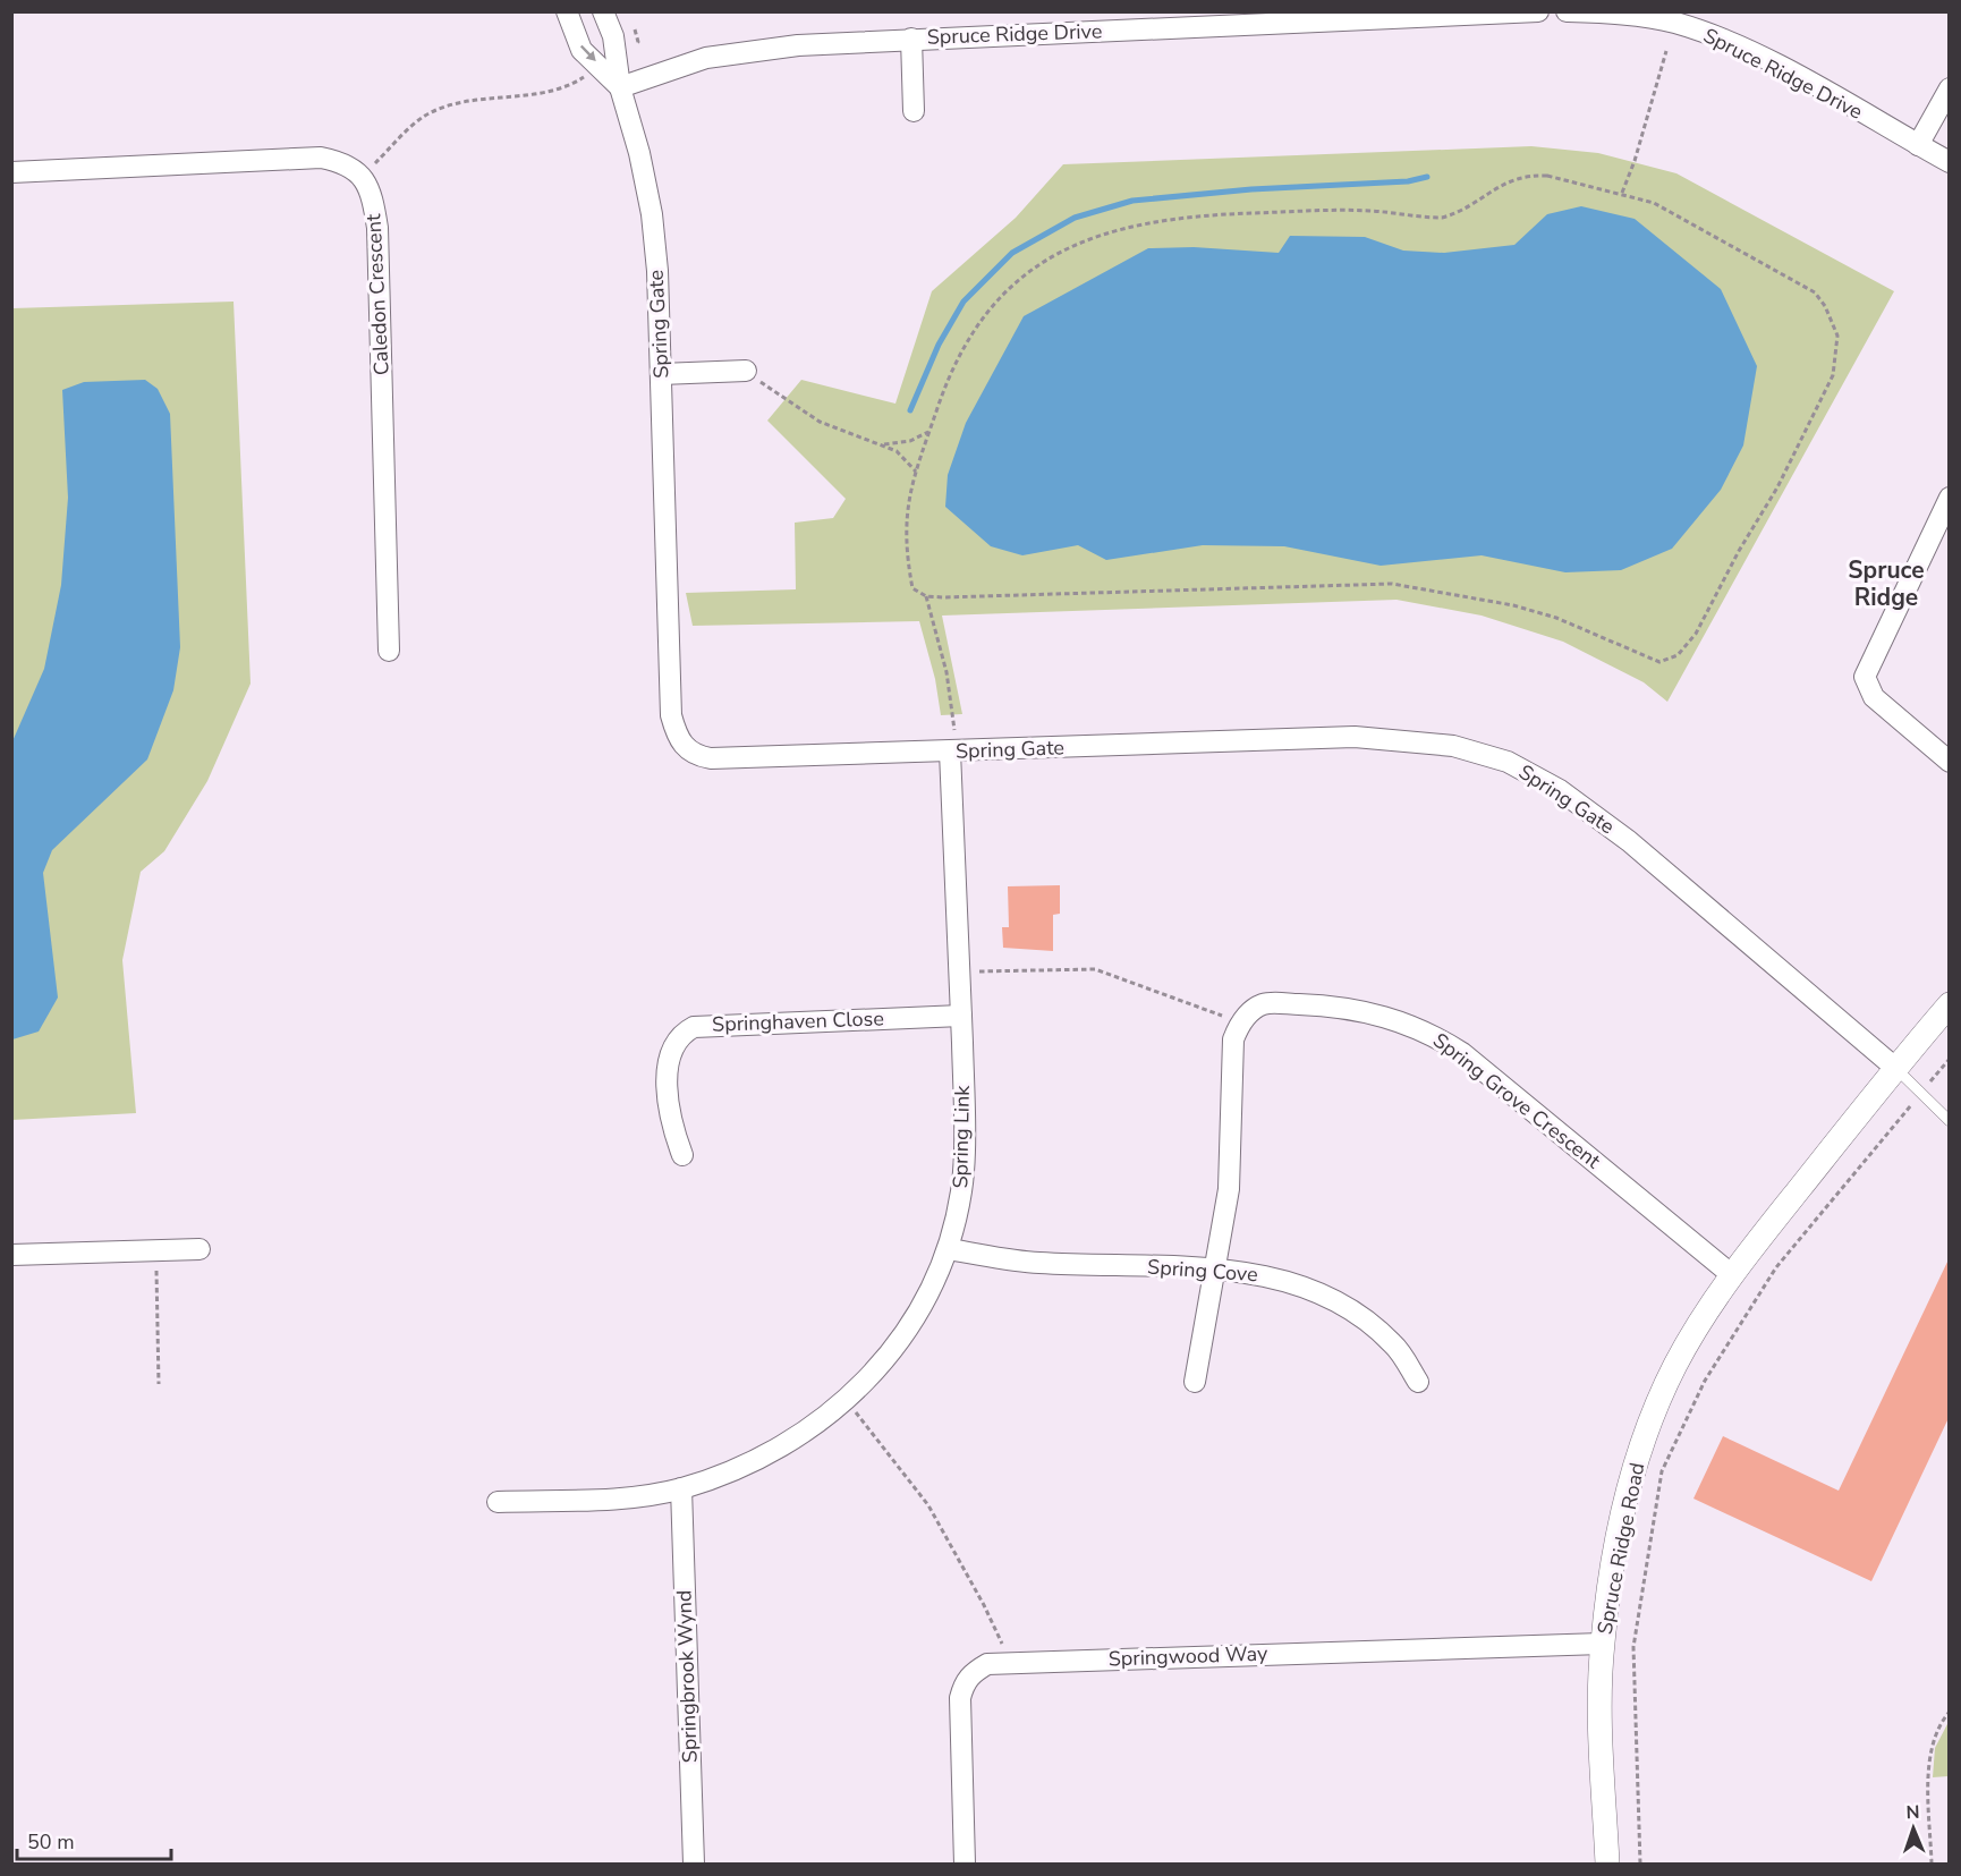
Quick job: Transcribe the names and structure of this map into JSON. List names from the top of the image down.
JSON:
{
  "streets": {
    "street": [
      "Spruce Ridge Drive",
      "Caledon Crescent",
      "Spring Gate",
      "Springhaven Close",
      "Spring Grove Crescent",
      "Spring Link",
      "Spring Cove",
      "Spruce Ridge Road",
      "Springwood Way",
      "Springbrook Wynd"
    ]
  },
  "crossings": [
    ["Spruce Ridge Drive", "Spring Gate"],
    ["Spring Gate", "Spring Link"],
    ["Spring Gate", "Spruce Ridge Road"],
    ["Springhaven Close", "Spring Link"],
    ["Spring Grove Crescent", "Spruce Ridge Road"],
    ["Spring Link", "Spring Cove"],
    ["Spring Link", "Springbrook Wynd"],
    ["Spruce Ridge Road", "Springwood Way"]
  ],
  "districts": ["Spruce Ridge"],
  "scale_bar": "50 m",
  "north": "top"
}
